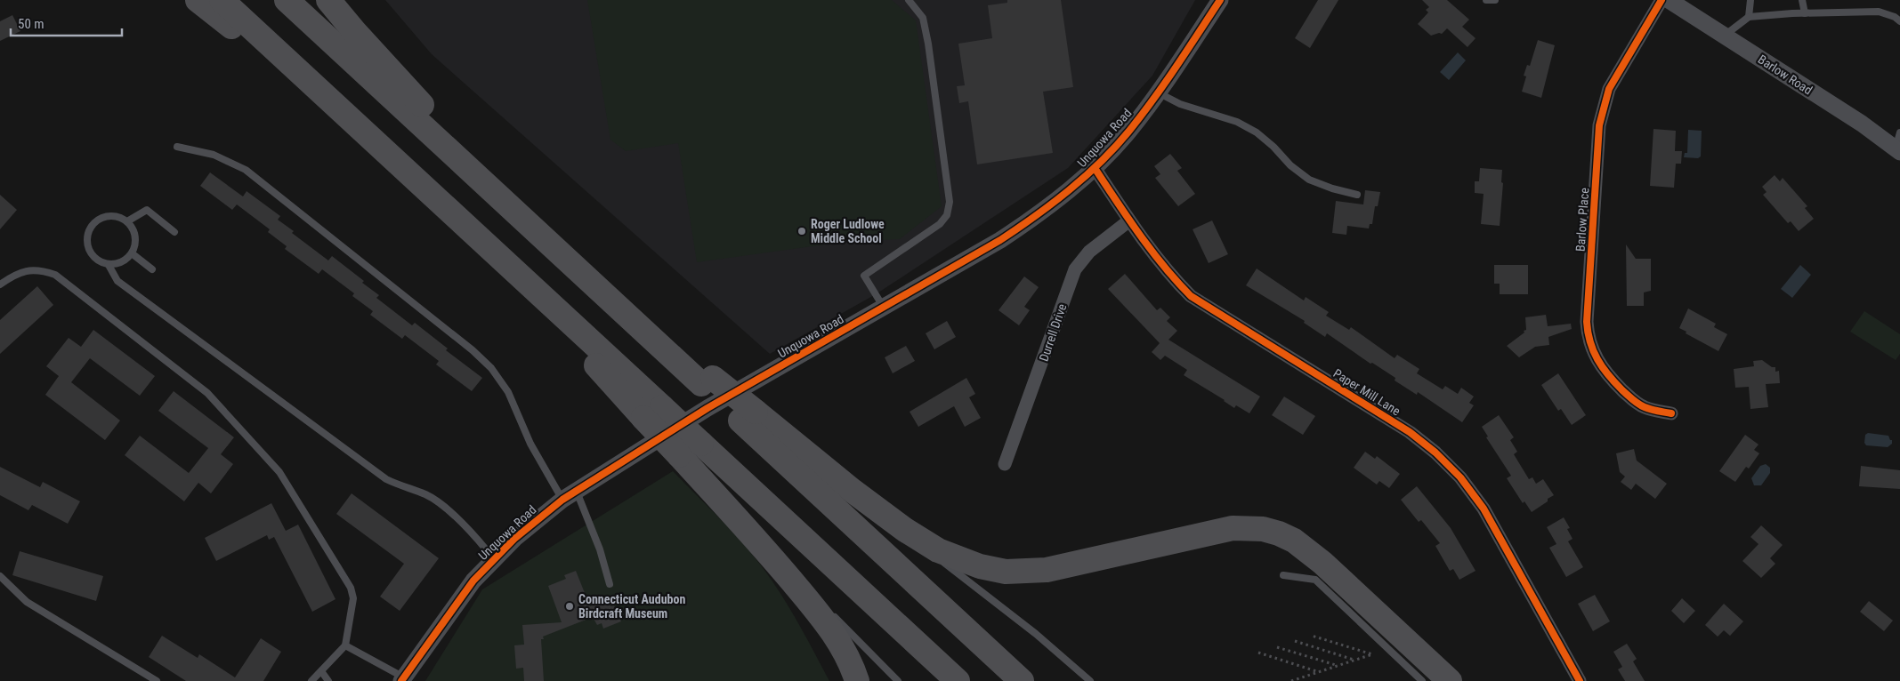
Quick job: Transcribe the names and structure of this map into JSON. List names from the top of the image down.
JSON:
{
  "streets": {
    "street": [
      "Barlow Road",
      "Unquowa Road",
      "Barlow Place",
      "Durrell Drive",
      "Paper Mill Lane"
    ]
  },
  "crossings": [
    ["Unquowa Road", "Paper Mill Lane"],
    ["Durrell Drive", "Paper Mill Lane"]
  ],
  "places": ["Roger Ludlowe Middle School", "Connecticut Audubon Birdcraft Museum"],
  "scale_bar": "50 m"
}
